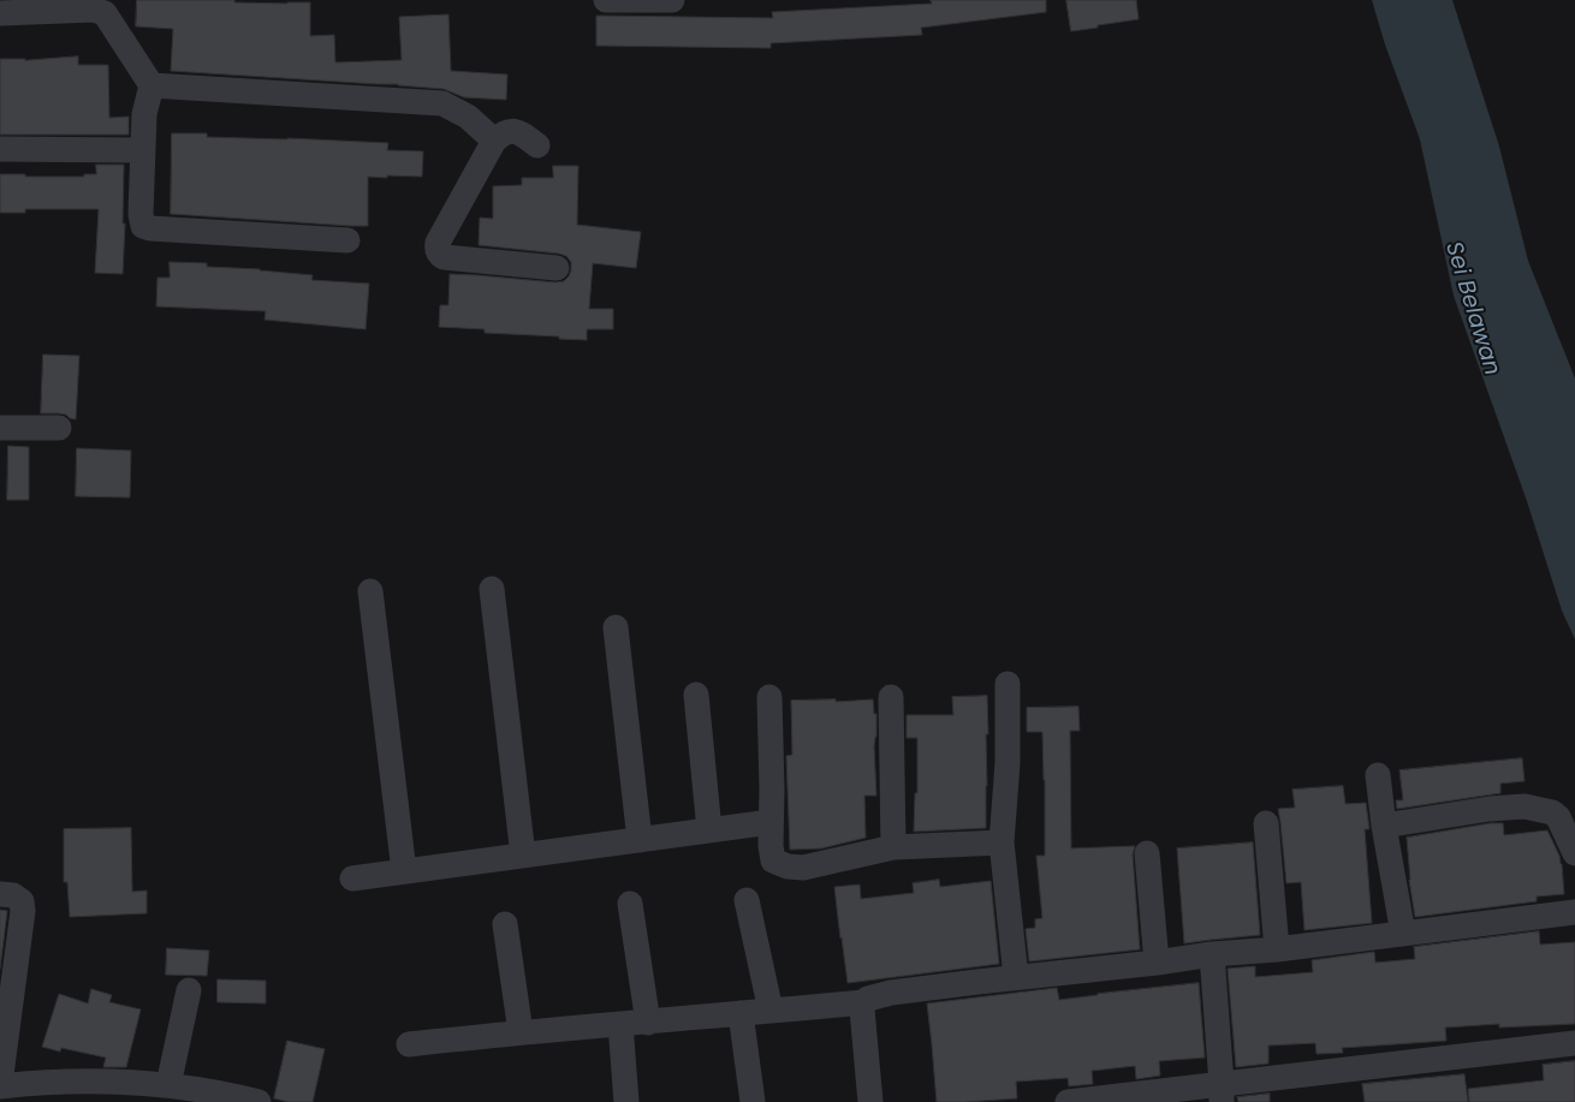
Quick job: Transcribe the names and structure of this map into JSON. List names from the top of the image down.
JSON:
{
  "water": ["Sei Belawan"]
}
